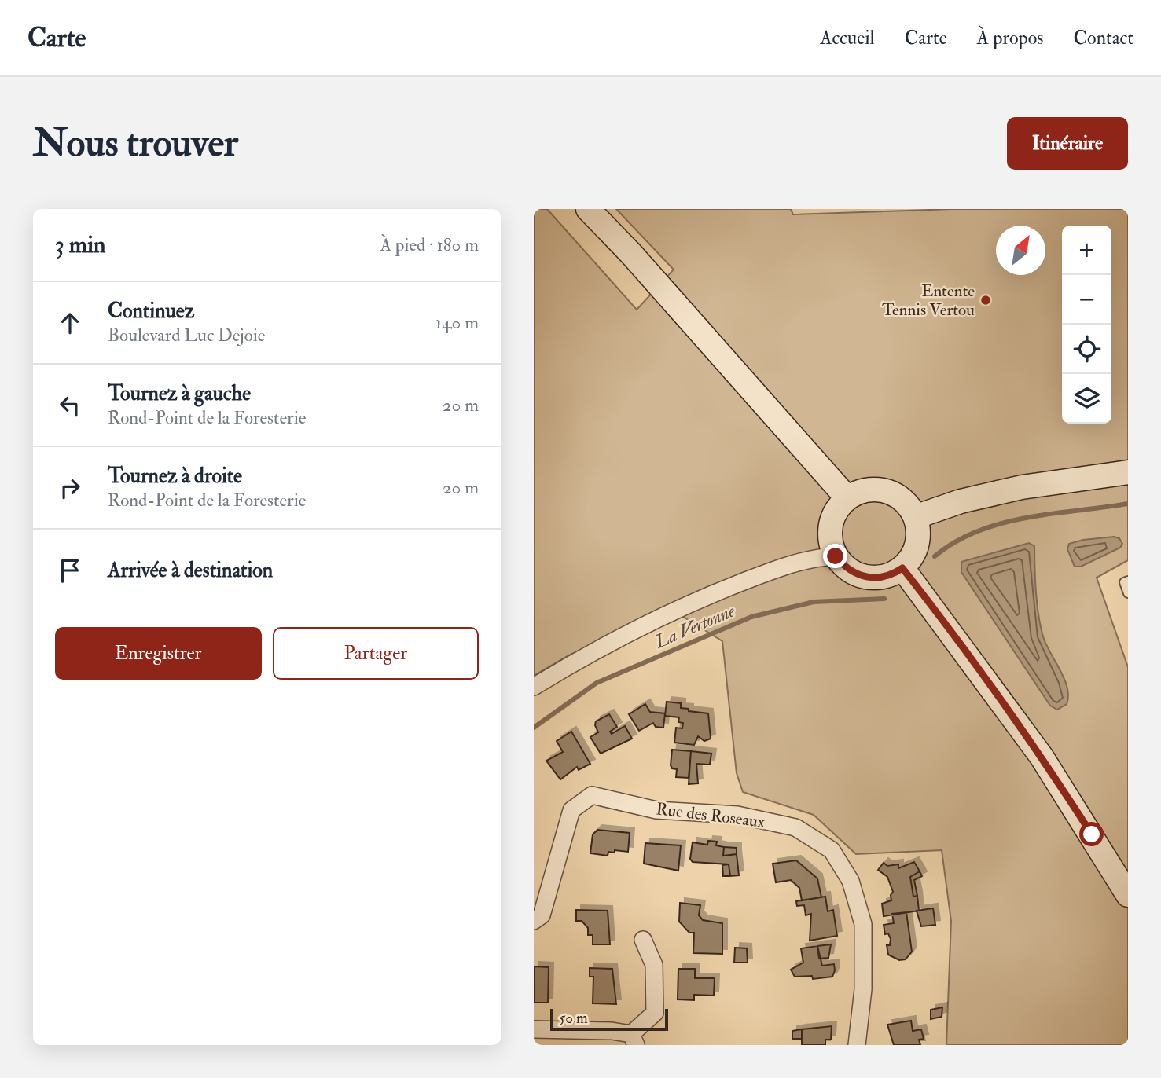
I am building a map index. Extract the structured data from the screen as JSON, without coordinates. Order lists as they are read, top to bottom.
{
  "streets": {
    "street": ["Rue des Roseaux"]
  },
  "water": ["La Vertonne"],
  "places": ["Entente Tennis Vertou"],
  "scale_bar": "50 m",
  "north": "top right",
  "page": {
    "header": "Carte",
    "nav": [
      "Accueil",
      "Carte",
      "À propos",
      "Contact"
    ],
    "buttons": [
      "Itinéraire",
      ["Enregistrer", "Partager"]
    ],
    "title": "Nous trouver",
    "heading": ["3 min", "À pied · 180 m"],
    "map_buttons": ["+", "−"],
    "list": [
      ["Continuez", "Boulevard Luc Dejoie", "140 m"],
      ["Tournez à gauche", "Rond-Point de la Foresterie", "20 m"],
      ["Tournez à droite", "Rond-Point de la Foresterie", "20 m"],
      "Arrivée à destination"
    ],
    "scale": "50 m"
  }
}
